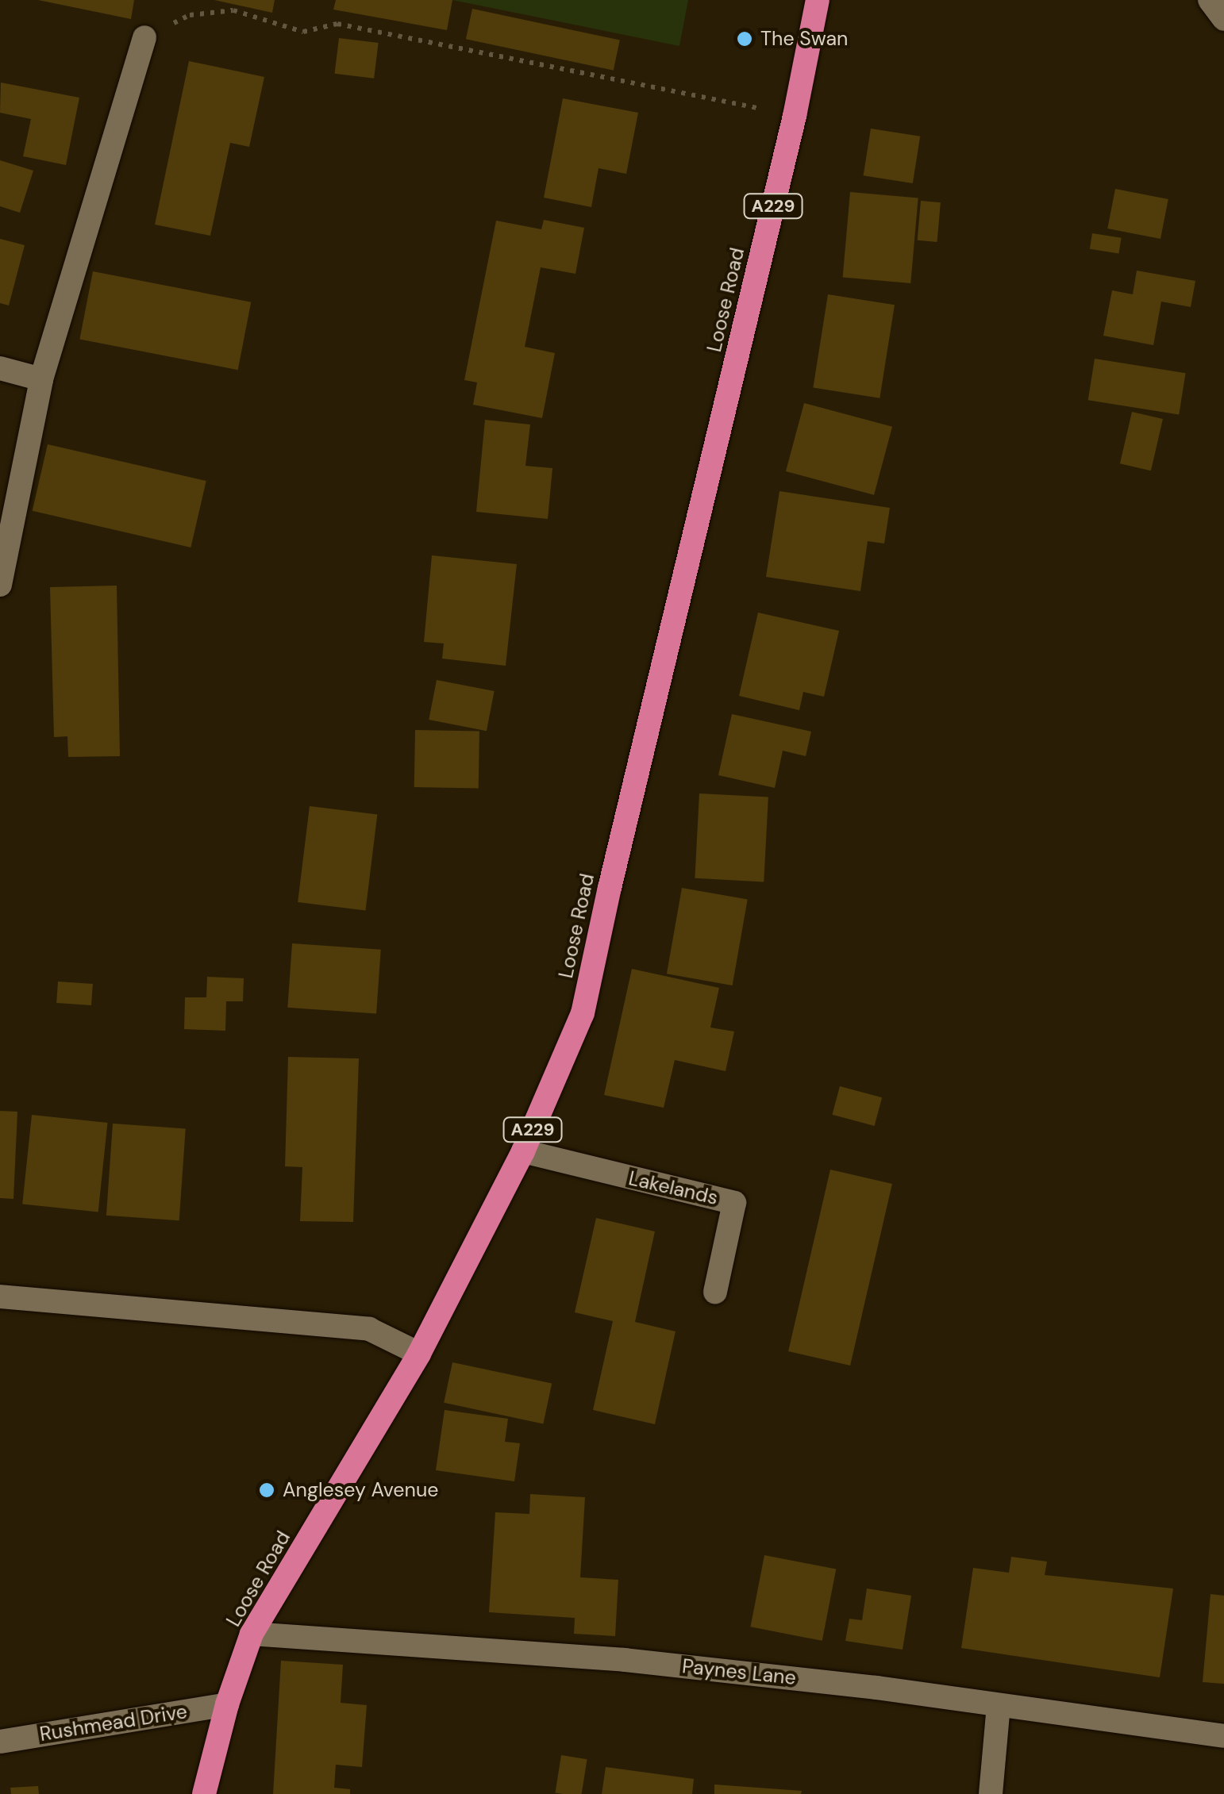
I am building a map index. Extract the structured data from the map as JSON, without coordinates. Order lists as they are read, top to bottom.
{
  "streets": {
    "highway": ["A229", "Loose Road"],
    "street": ["Lakelands", "Paynes Lane", "Rushmead Drive"]
  },
  "crossings": [
    ["Loose Road", "Lakelands"],
    ["Loose Road", "Paynes Lane"],
    ["Loose Road", "Rushmead Drive"]
  ],
  "places": ["The Swan", "Anglesey Avenue"]
}
